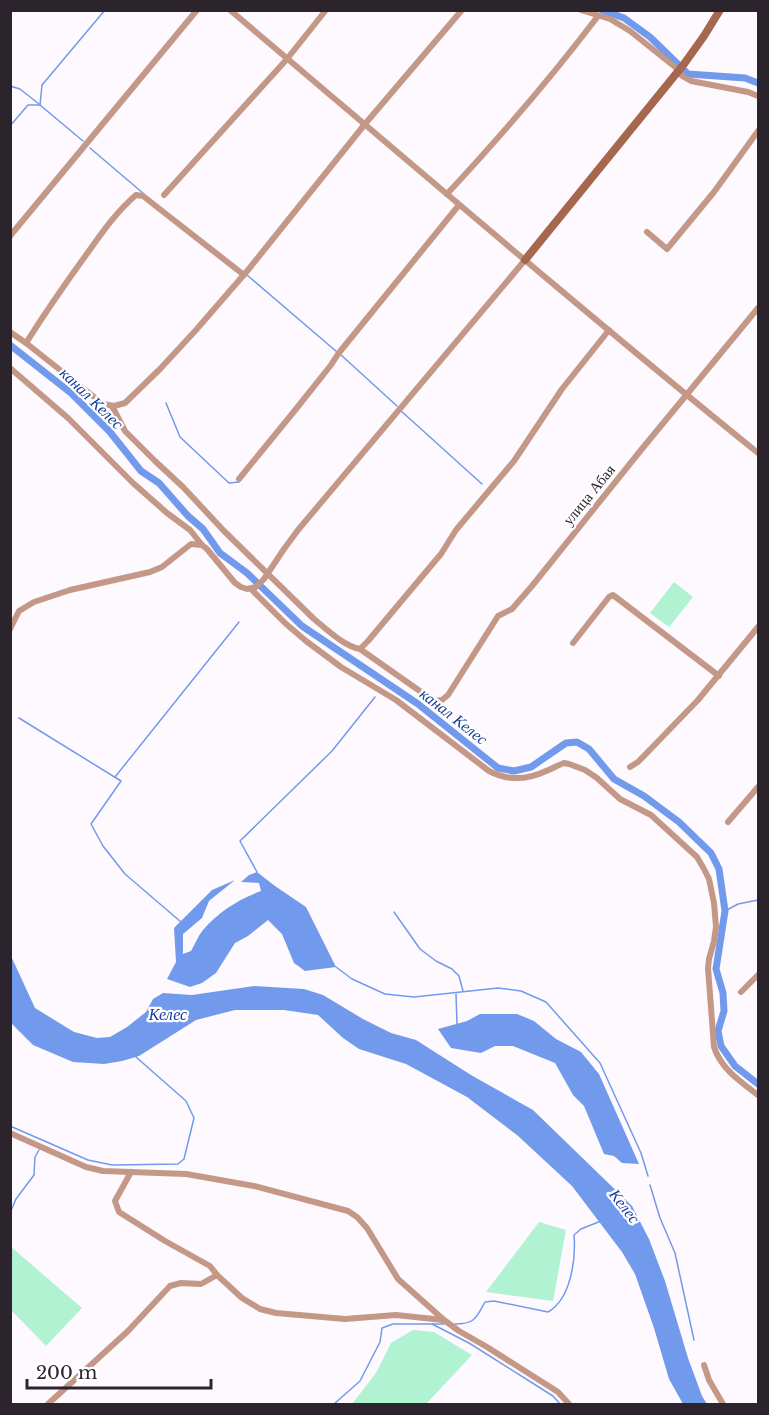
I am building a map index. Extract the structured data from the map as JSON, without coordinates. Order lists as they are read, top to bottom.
{
  "streets": {
    "street": ["улица Абая"]
  },
  "water": ["канал Келес", "Келес"],
  "scale_bar": "200 m"
}
